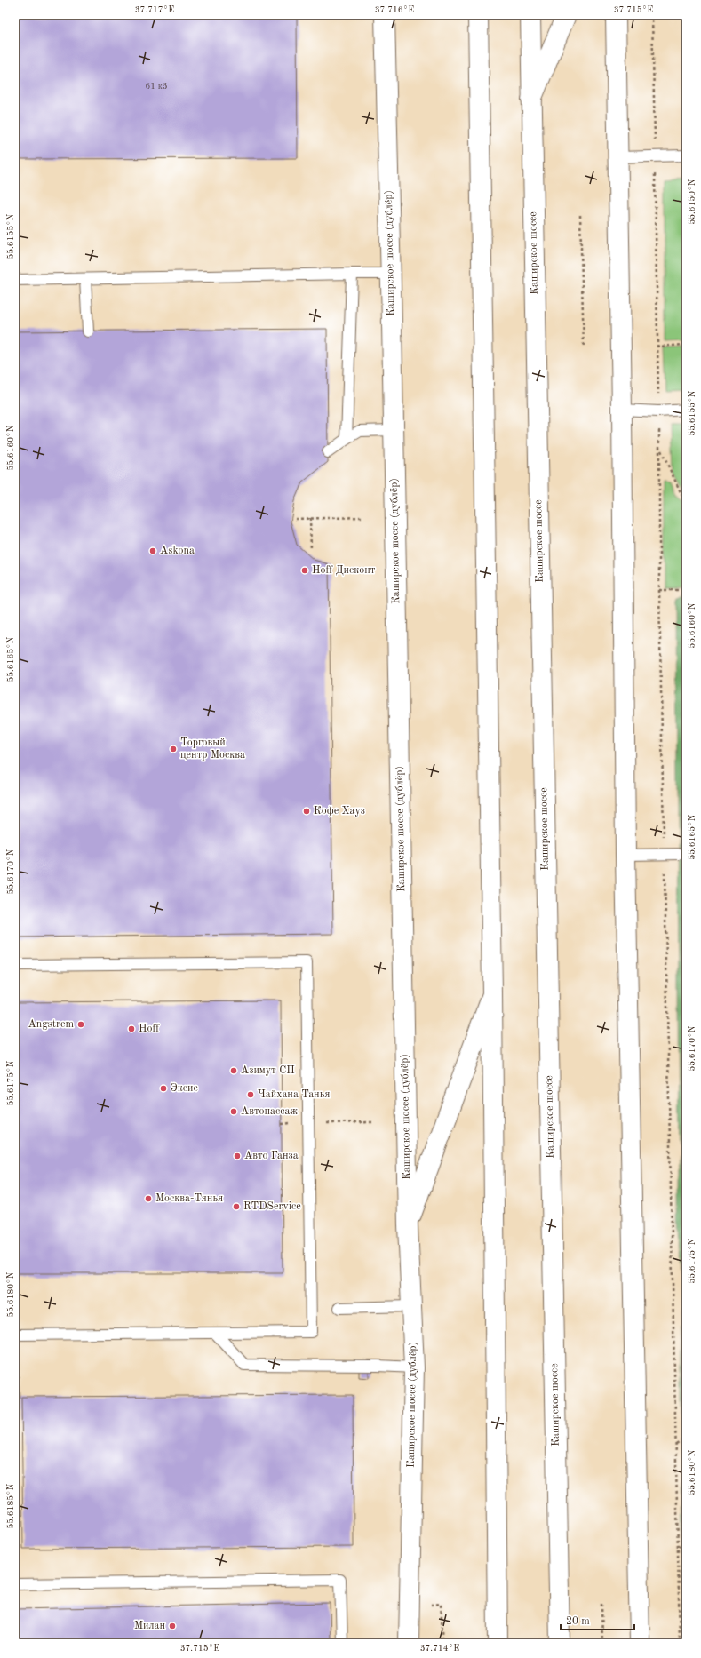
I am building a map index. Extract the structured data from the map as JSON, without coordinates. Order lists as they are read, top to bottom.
{
  "streets": {
    "main road": ["Каширское шоссе (дублёр)", "Каширское шоссе"]
  },
  "places": [
    "Askona",
    "Hoff Дисконт",
    "Торговый центр Москва",
    "Кофе Хауз",
    "Angstrem",
    "Hoff",
    "Азимут СП",
    "Эксис",
    "Чайхана Танья",
    "Автопассаж",
    "Авто Ганза",
    "Москва-Тянья",
    "RTDService",
    "Милан"
  ],
  "house_numbers": ["61 к3"],
  "scale_bar": "20 m",
  "coordinates": [
    "37.717°E",
    "37.716°E",
    "37.715°E",
    "55.6150°N",
    "55.6155°N",
    "55.6160°N",
    "55.6165°N",
    "55.6170°N",
    "55.6175°N",
    "55.6180°N",
    "55.6185°N",
    "37.714°E"
  ]
}
